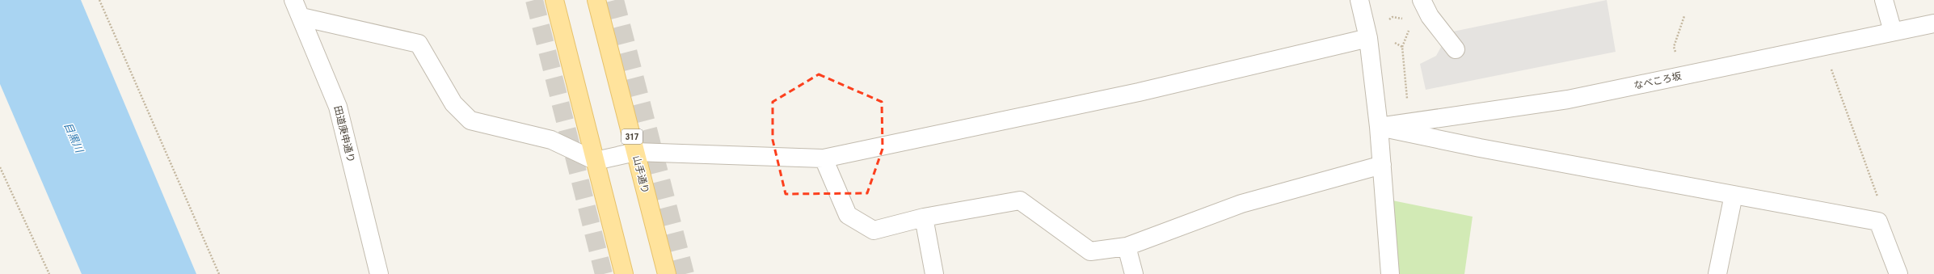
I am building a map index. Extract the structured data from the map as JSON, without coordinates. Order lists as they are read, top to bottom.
{
  "streets": {
    "main road": ["317", "山手通り"],
    "street": ["なべころ坂", "田道庚申通り"]
  },
  "water": ["目黒川"]
}
